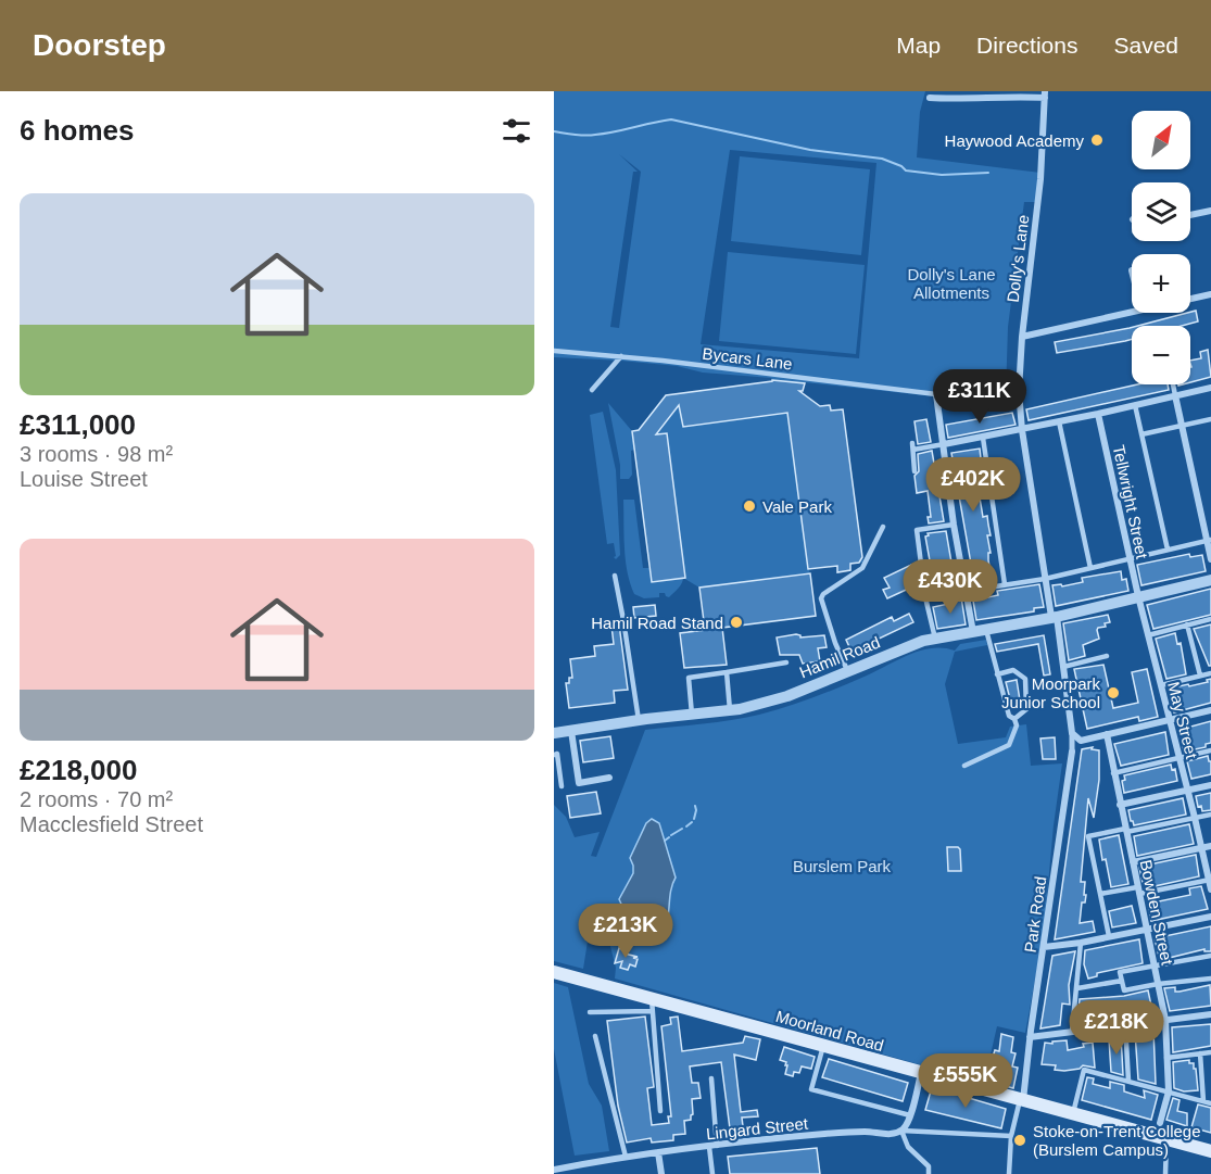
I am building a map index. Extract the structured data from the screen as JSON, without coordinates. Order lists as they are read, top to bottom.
{
  "streets": {
    "main road": ["Moorland Road"],
    "street": [
      "Dolly's Lane",
      "Tellwright Street",
      "Hamil Road",
      "May Street",
      "Bowden Street",
      "Park Road",
      "Lingard Street"
    ],
    "lane": ["Bycars Lane"]
  },
  "crossings": [
    ["Dolly's Lane", "Bycars Lane"],
    ["Dolly's Lane", "Park Road"],
    ["Tellwright Street", "Hamil Road"],
    ["Tellwright Street", "May Street"],
    ["Hamil Road", "May Street"],
    ["Hamil Road", "Park Road"],
    ["Bowden Street", "Moorland Road"],
    ["Park Road", "Moorland Road"]
  ],
  "parks": ["Dolly's Lane Allotments", "Burslem Park"],
  "places": [
    "Haywood Academy",
    "Vale Park",
    "Hamil Road Stand",
    "Moorpark Junior School",
    "Stoke-on-Trent College (Burslem Campus)"
  ],
  "north": "top right",
  "page": {
    "header": "Doorstep",
    "nav": ["Map", "Directions", "Saved"],
    "heading": "6 homes",
    "map_buttons": ["+", "−"],
    "list": [
      {
        "name": "£311,000",
        "note": "3 rooms · 98 m² · Louise Street"
      },
      {
        "name": "£218,000",
        "note": "2 rooms · 70 m² · Macclesfield Street"
      }
    ],
    "price": [
      "£311K",
      "£402K",
      "£430K",
      "£213K",
      "£218K",
      "£555K"
    ]
  }
}
